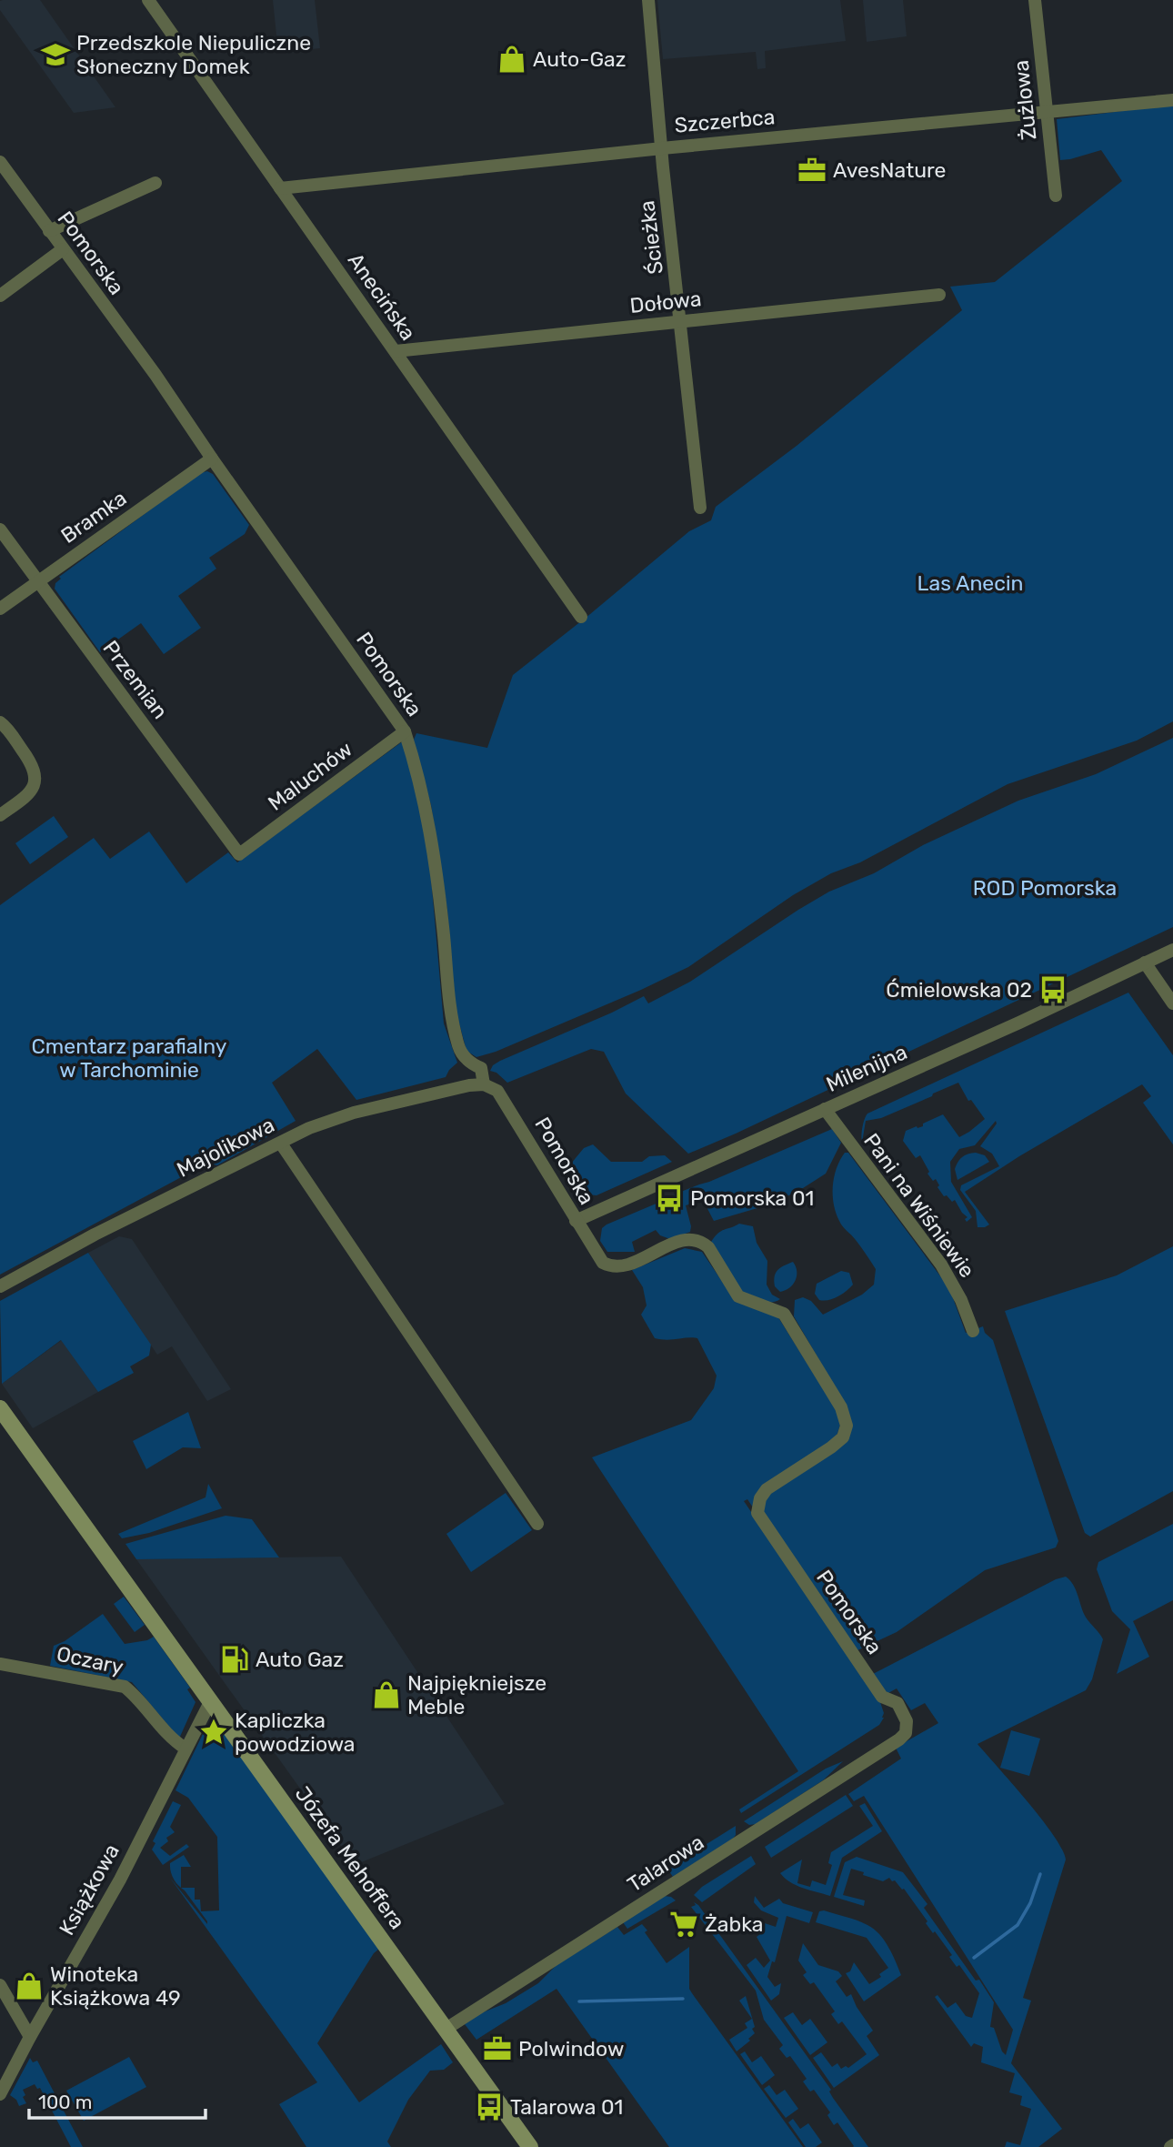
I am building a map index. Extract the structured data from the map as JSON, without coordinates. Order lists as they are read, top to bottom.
{
  "streets": {
    "street": [
      "Żużlowa",
      "Szczerbca",
      "Ścieżka",
      "Pomorska",
      "Anecińska",
      "Dołowa",
      "Bramka",
      "Przemian",
      "Maluchów",
      "Milenijna",
      "Majolikowa",
      "Pani na Wiśniewie",
      "Oczary",
      "Józefa Mehoffera",
      "Talarowa",
      "Książkowa"
    ]
  },
  "crossings": [
    ["Żużlowa", "Szczerbca"],
    ["Szczerbca", "Ścieżka"],
    ["Szczerbca", "Anecińska"],
    ["Ścieżka", "Dołowa"],
    ["Pomorska", "Bramka"],
    ["Pomorska", "Maluchów"],
    ["Pomorska", "Milenijna"],
    ["Pomorska", "Majolikowa"],
    ["Pomorska", "Talarowa"],
    ["Anecińska", "Dołowa"],
    ["Bramka", "Przemian"],
    ["Przemian", "Maluchów"],
    ["Milenijna", "Pani na Wiśniewie"],
    ["Oczary", "Książkowa"],
    ["Józefa Mehoffera", "Talarowa"],
    ["Józefa Mehoffera", "Książkowa"]
  ],
  "parks": ["Las Anecin", "ROD Pomorska", "Cmentarz parafialny w Tarchominie"],
  "places": {
    "school or university": ["Przedszkole Niepuliczne Słoneczny Domek"],
    "shop": ["Auto-Gaz", "Najpiękniejsze Meble", "Winoteka Książkowa 49"],
    "office": ["AvesNature", "Polwindow"],
    "bus stop": ["Ćmielowska 02", "Pomorska 01", "Talarowa 01"],
    "fuel station": ["Auto Gaz"],
    "place": ["Kapliczka powodziowa"],
    "supermarket": ["Żabka"]
  },
  "scale_bar": "100 m"
}
